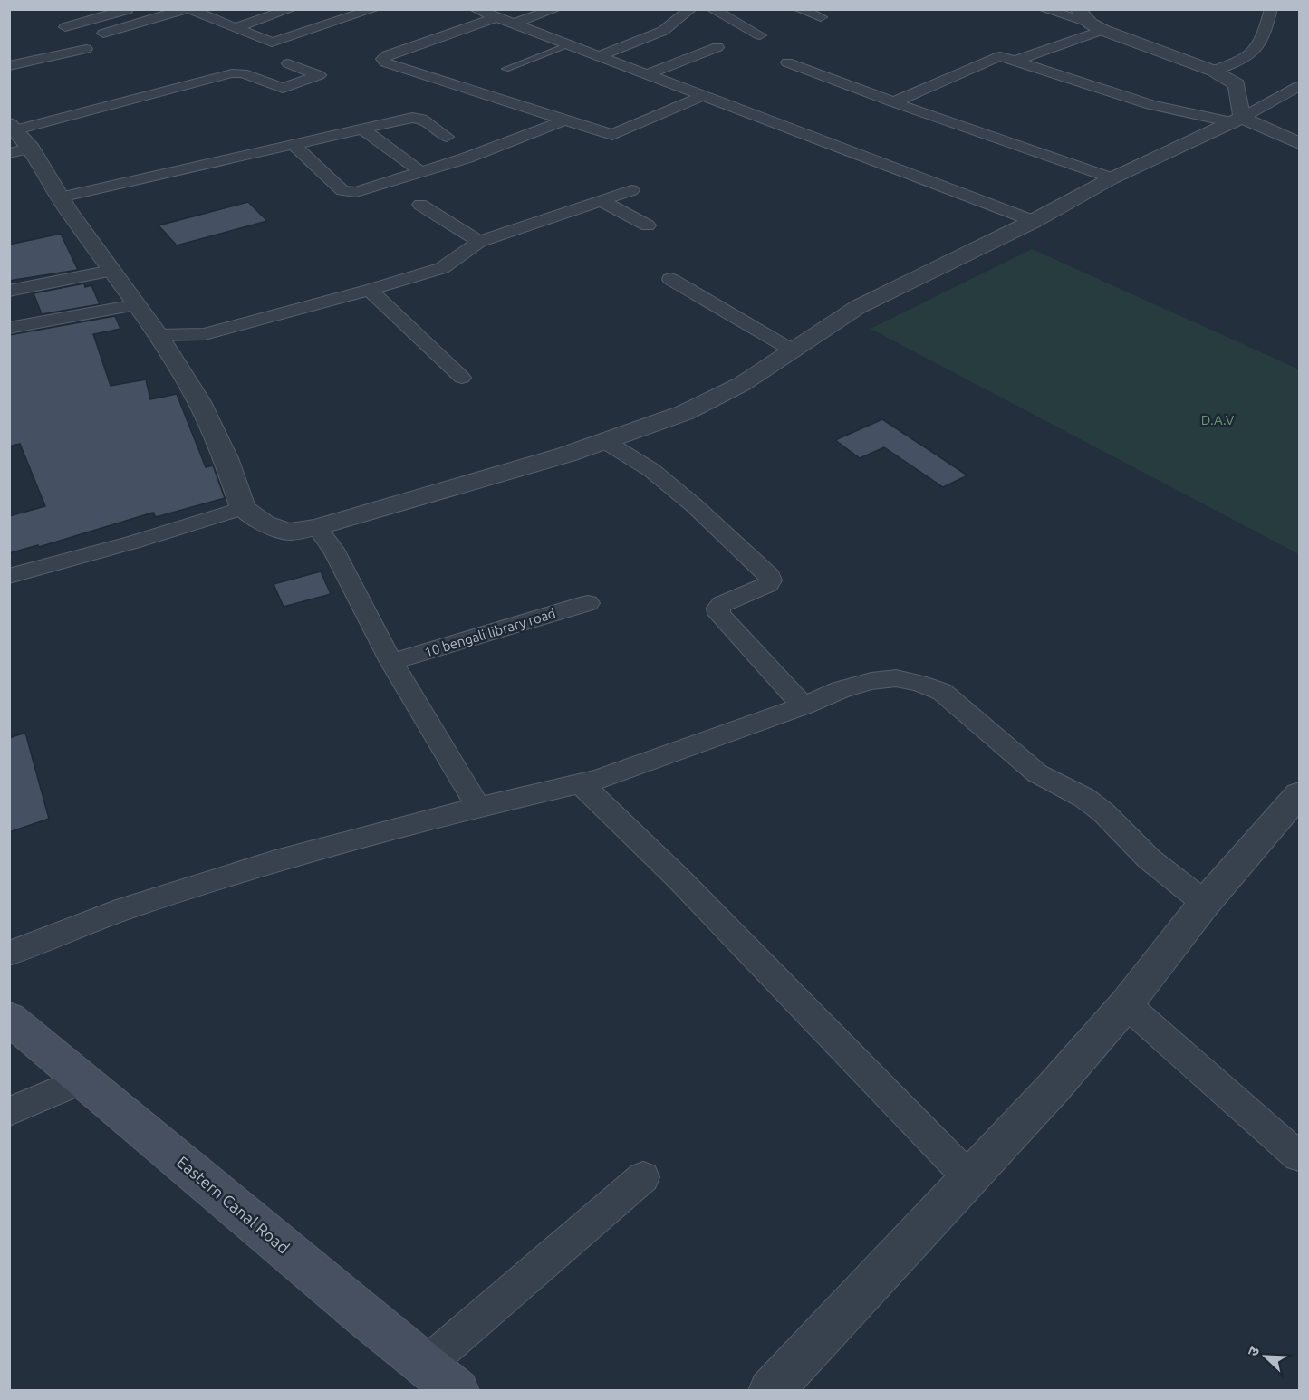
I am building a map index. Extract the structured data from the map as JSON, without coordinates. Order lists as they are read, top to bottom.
{
  "streets": {
    "main road": ["Eastern Canal Road"],
    "street": ["10 bengali library road"]
  },
  "parks": ["D.A.V"],
  "north": "top left"
}
